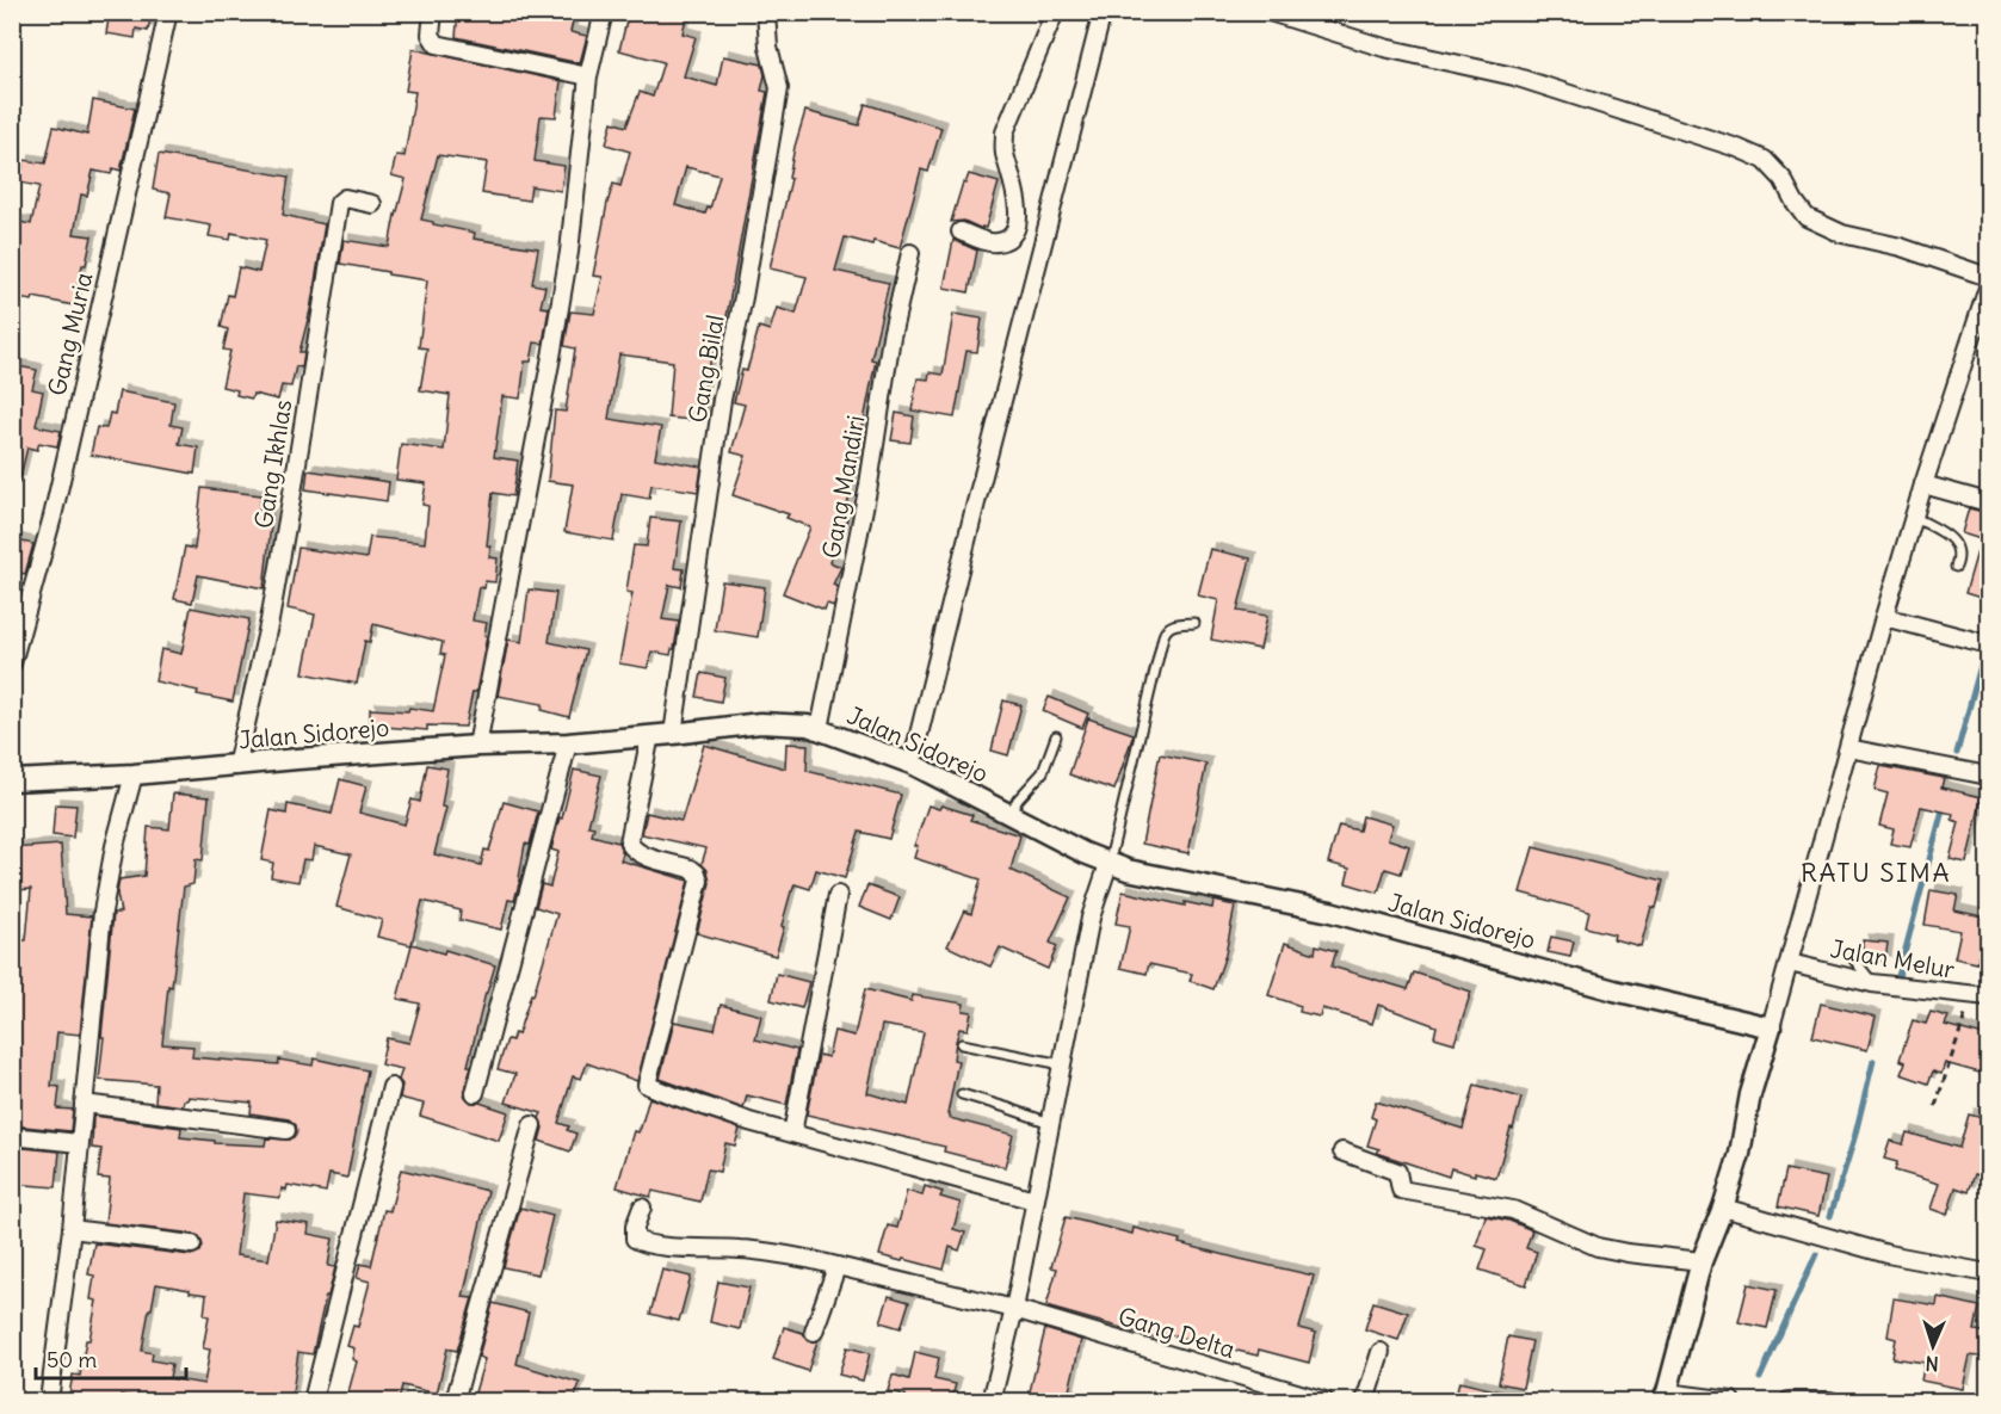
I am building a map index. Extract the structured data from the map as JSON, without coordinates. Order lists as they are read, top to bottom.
{
  "streets": {
    "street": [
      "Gang Muria",
      "Gang Bilal",
      "Gang Ikhlas",
      "Gang Mandiri",
      "Jalan Sidorejo",
      "Jalan Melur",
      "Gang Delta"
    ]
  },
  "crossings": [
    ["Gang Bilal", "Jalan Sidorejo"],
    ["Gang Ikhlas", "Jalan Sidorejo"],
    ["Gang Mandiri", "Jalan Sidorejo"]
  ],
  "districts": ["RATU SIMA"],
  "scale_bar": "50 m",
  "north": "bottom"
}
